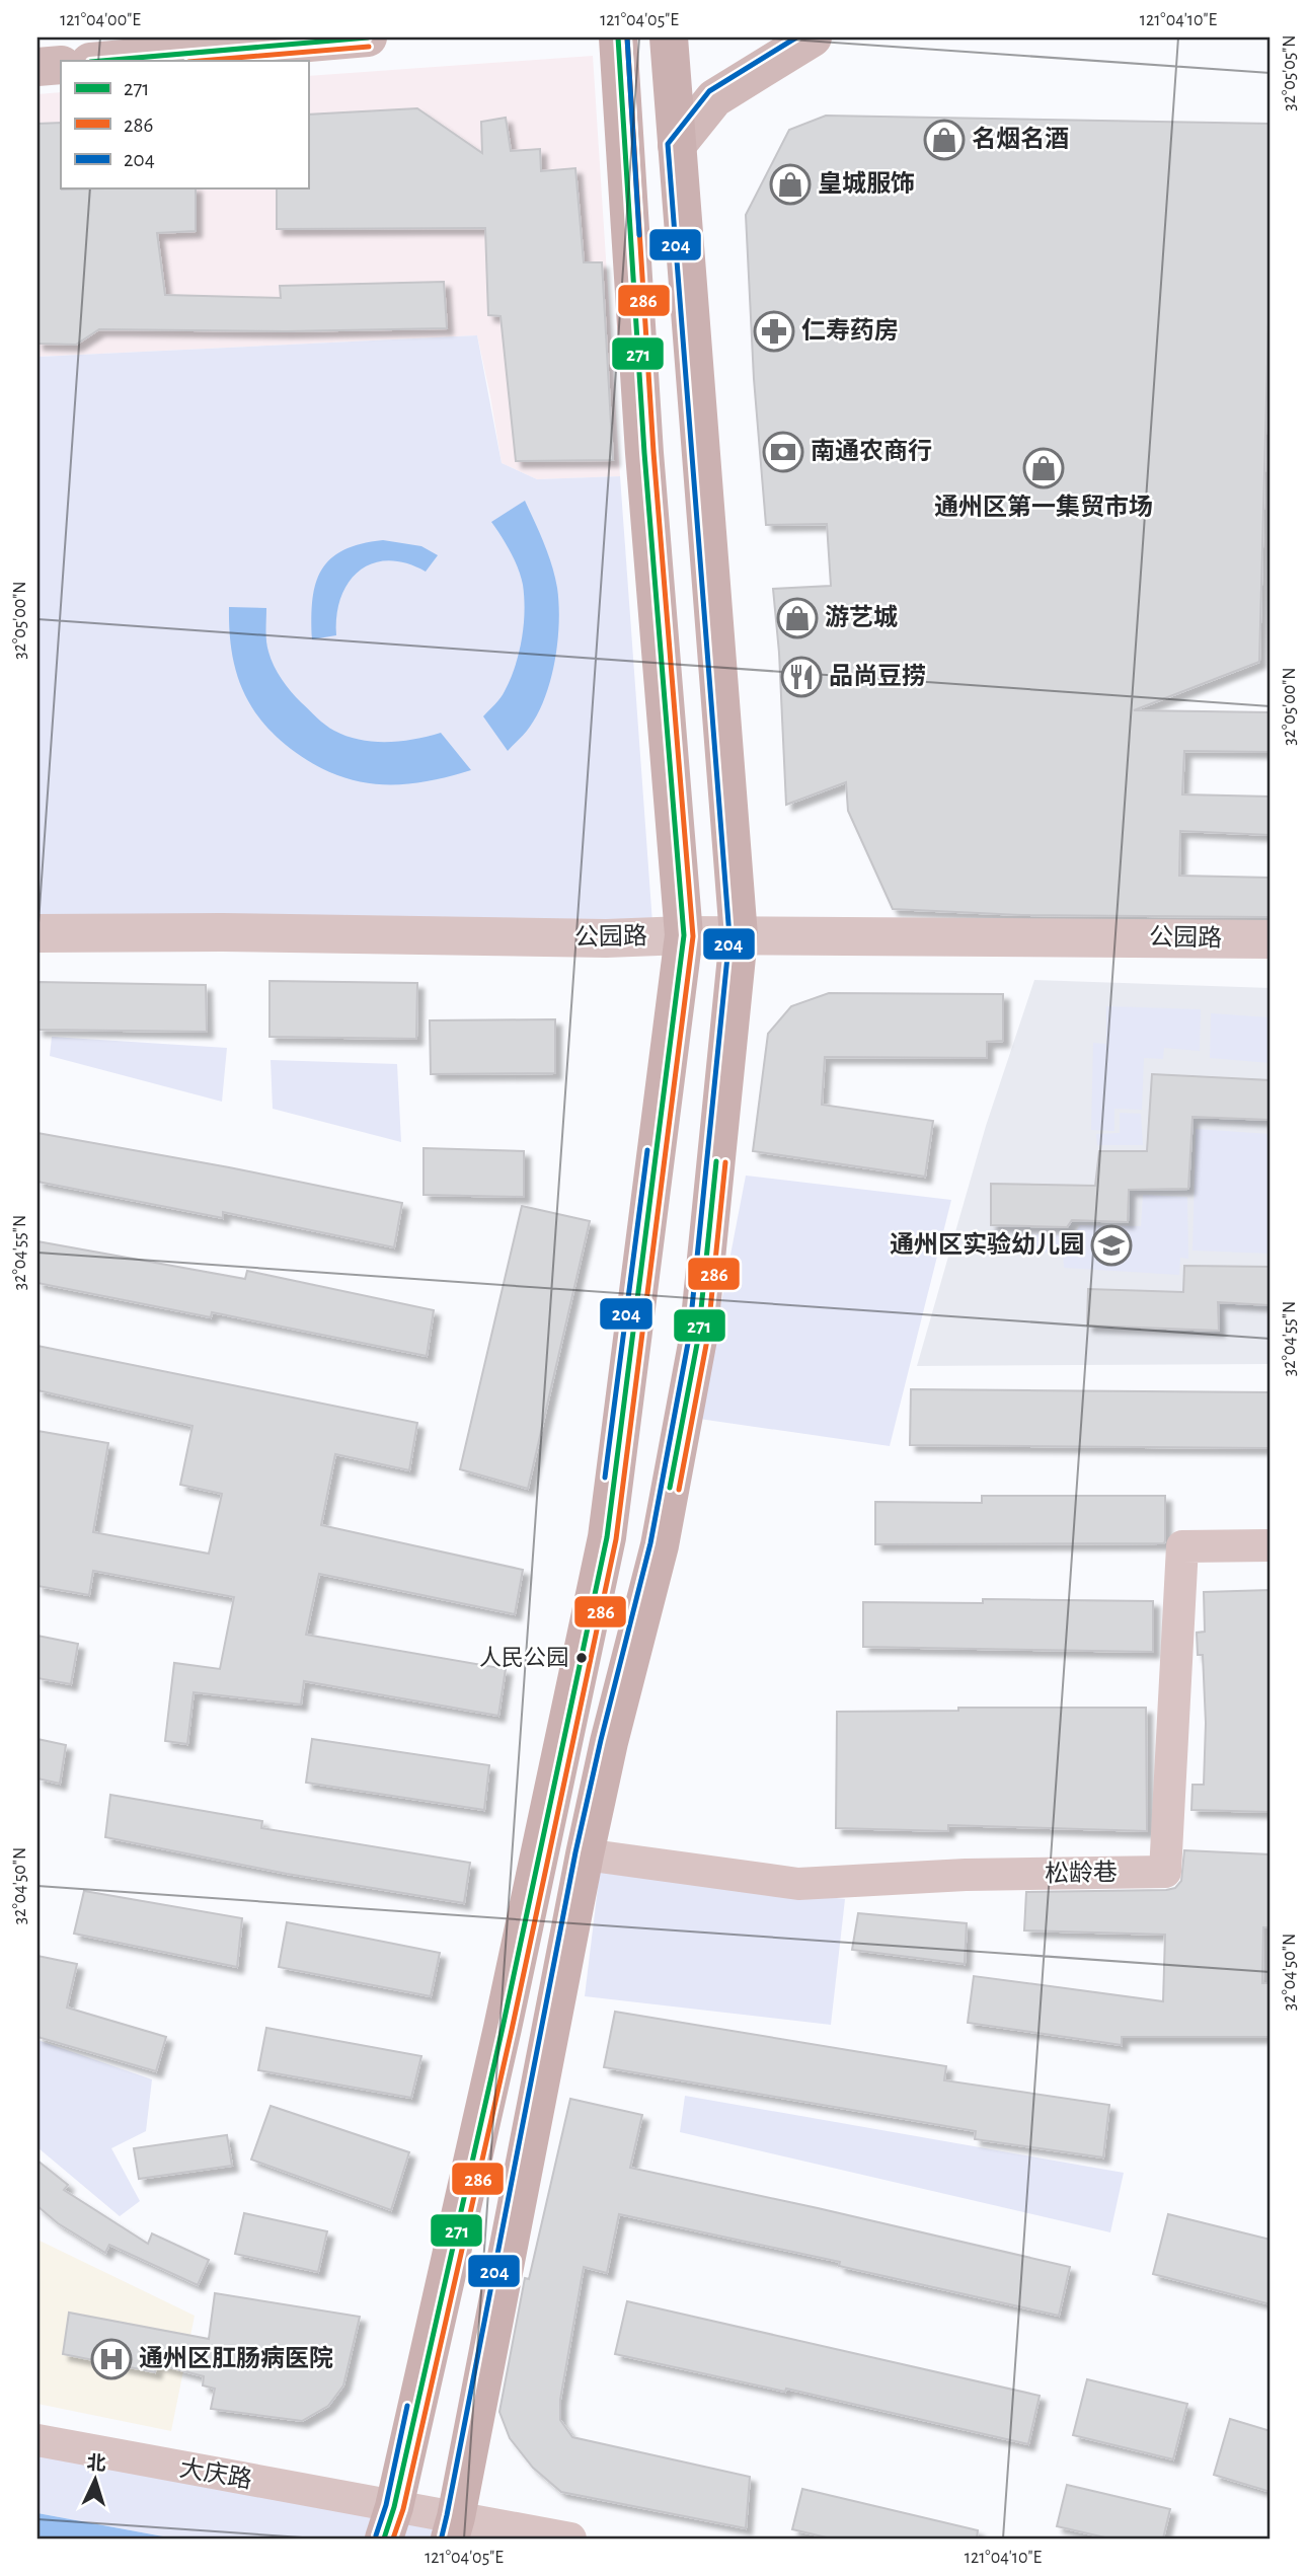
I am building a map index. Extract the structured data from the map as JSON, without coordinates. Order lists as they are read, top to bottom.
{
  "streets": {
    "street": ["公园路", "松龄巷", "大庆路"]
  },
  "places": {
    "shop": [
      "名烟名酒",
      "皇城服饰",
      "通州区第一集贸市场",
      "游艺城"
    ],
    "pharmacy": ["仁寿药房"],
    "bank": ["南通农商行"],
    "restaurant": ["品尚豆捞"],
    "school or university": ["通州区实验幼儿园"],
    "other": ["人民公园"],
    "hospital": ["通州区肛肠病医院"]
  },
  "lines": ["transit line 271", "transit line 286", "transit line 204"],
  "legend": ["271", "286", "204"],
  "north": "top",
  "coordinates": [
    "121°04'00\"E",
    "121°04'05\"E",
    "121°04'10\"E",
    "32°05'05\"N",
    "32°05'00\"N",
    "32°04'55\"N",
    "32°04'50\"N"
  ]
}
